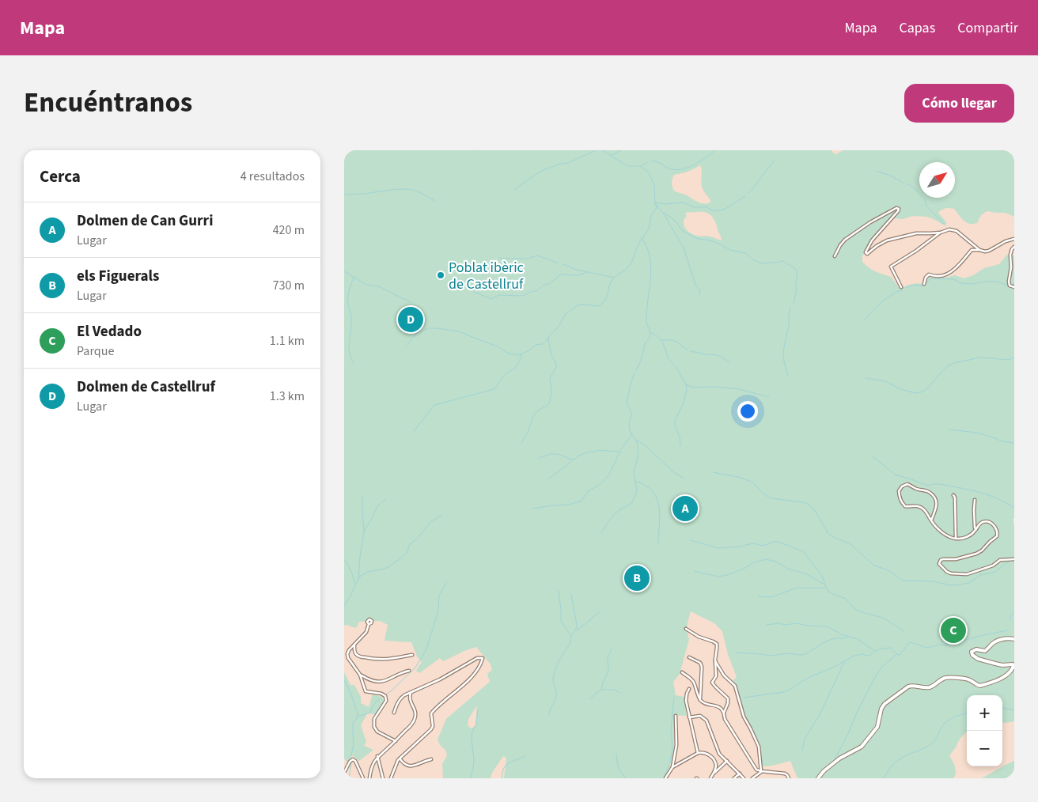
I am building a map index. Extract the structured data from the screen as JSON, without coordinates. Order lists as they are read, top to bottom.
{
  "places": ["Poblat ibèric de Castellruf"],
  "north": "top right",
  "page": {
    "header": "Mapa",
    "nav": ["Mapa", "Capas", "Compartir"],
    "title": "Encuéntranos",
    "buttons": "Cómo llegar",
    "heading": ["Cerca", "4 resultados"],
    "list": [
      {
        "mark": "A",
        "name": "Dolmen de Can Gurri",
        "note": "Lugar",
        "value": "420 m"
      },
      {
        "mark": "B",
        "name": "els Figuerals",
        "note": "Lugar",
        "value": "730 m"
      },
      {
        "mark": "C",
        "name": "El Vedado",
        "note": "Parque",
        "value": "1.1 km"
      },
      {
        "mark": "D",
        "name": "Dolmen de Castellruf",
        "note": "Lugar",
        "value": "1.3 km"
      }
    ],
    "pins": [
      "D",
      "A",
      "B",
      "C"
    ],
    "map_buttons": ["+", "−"]
  }
}
